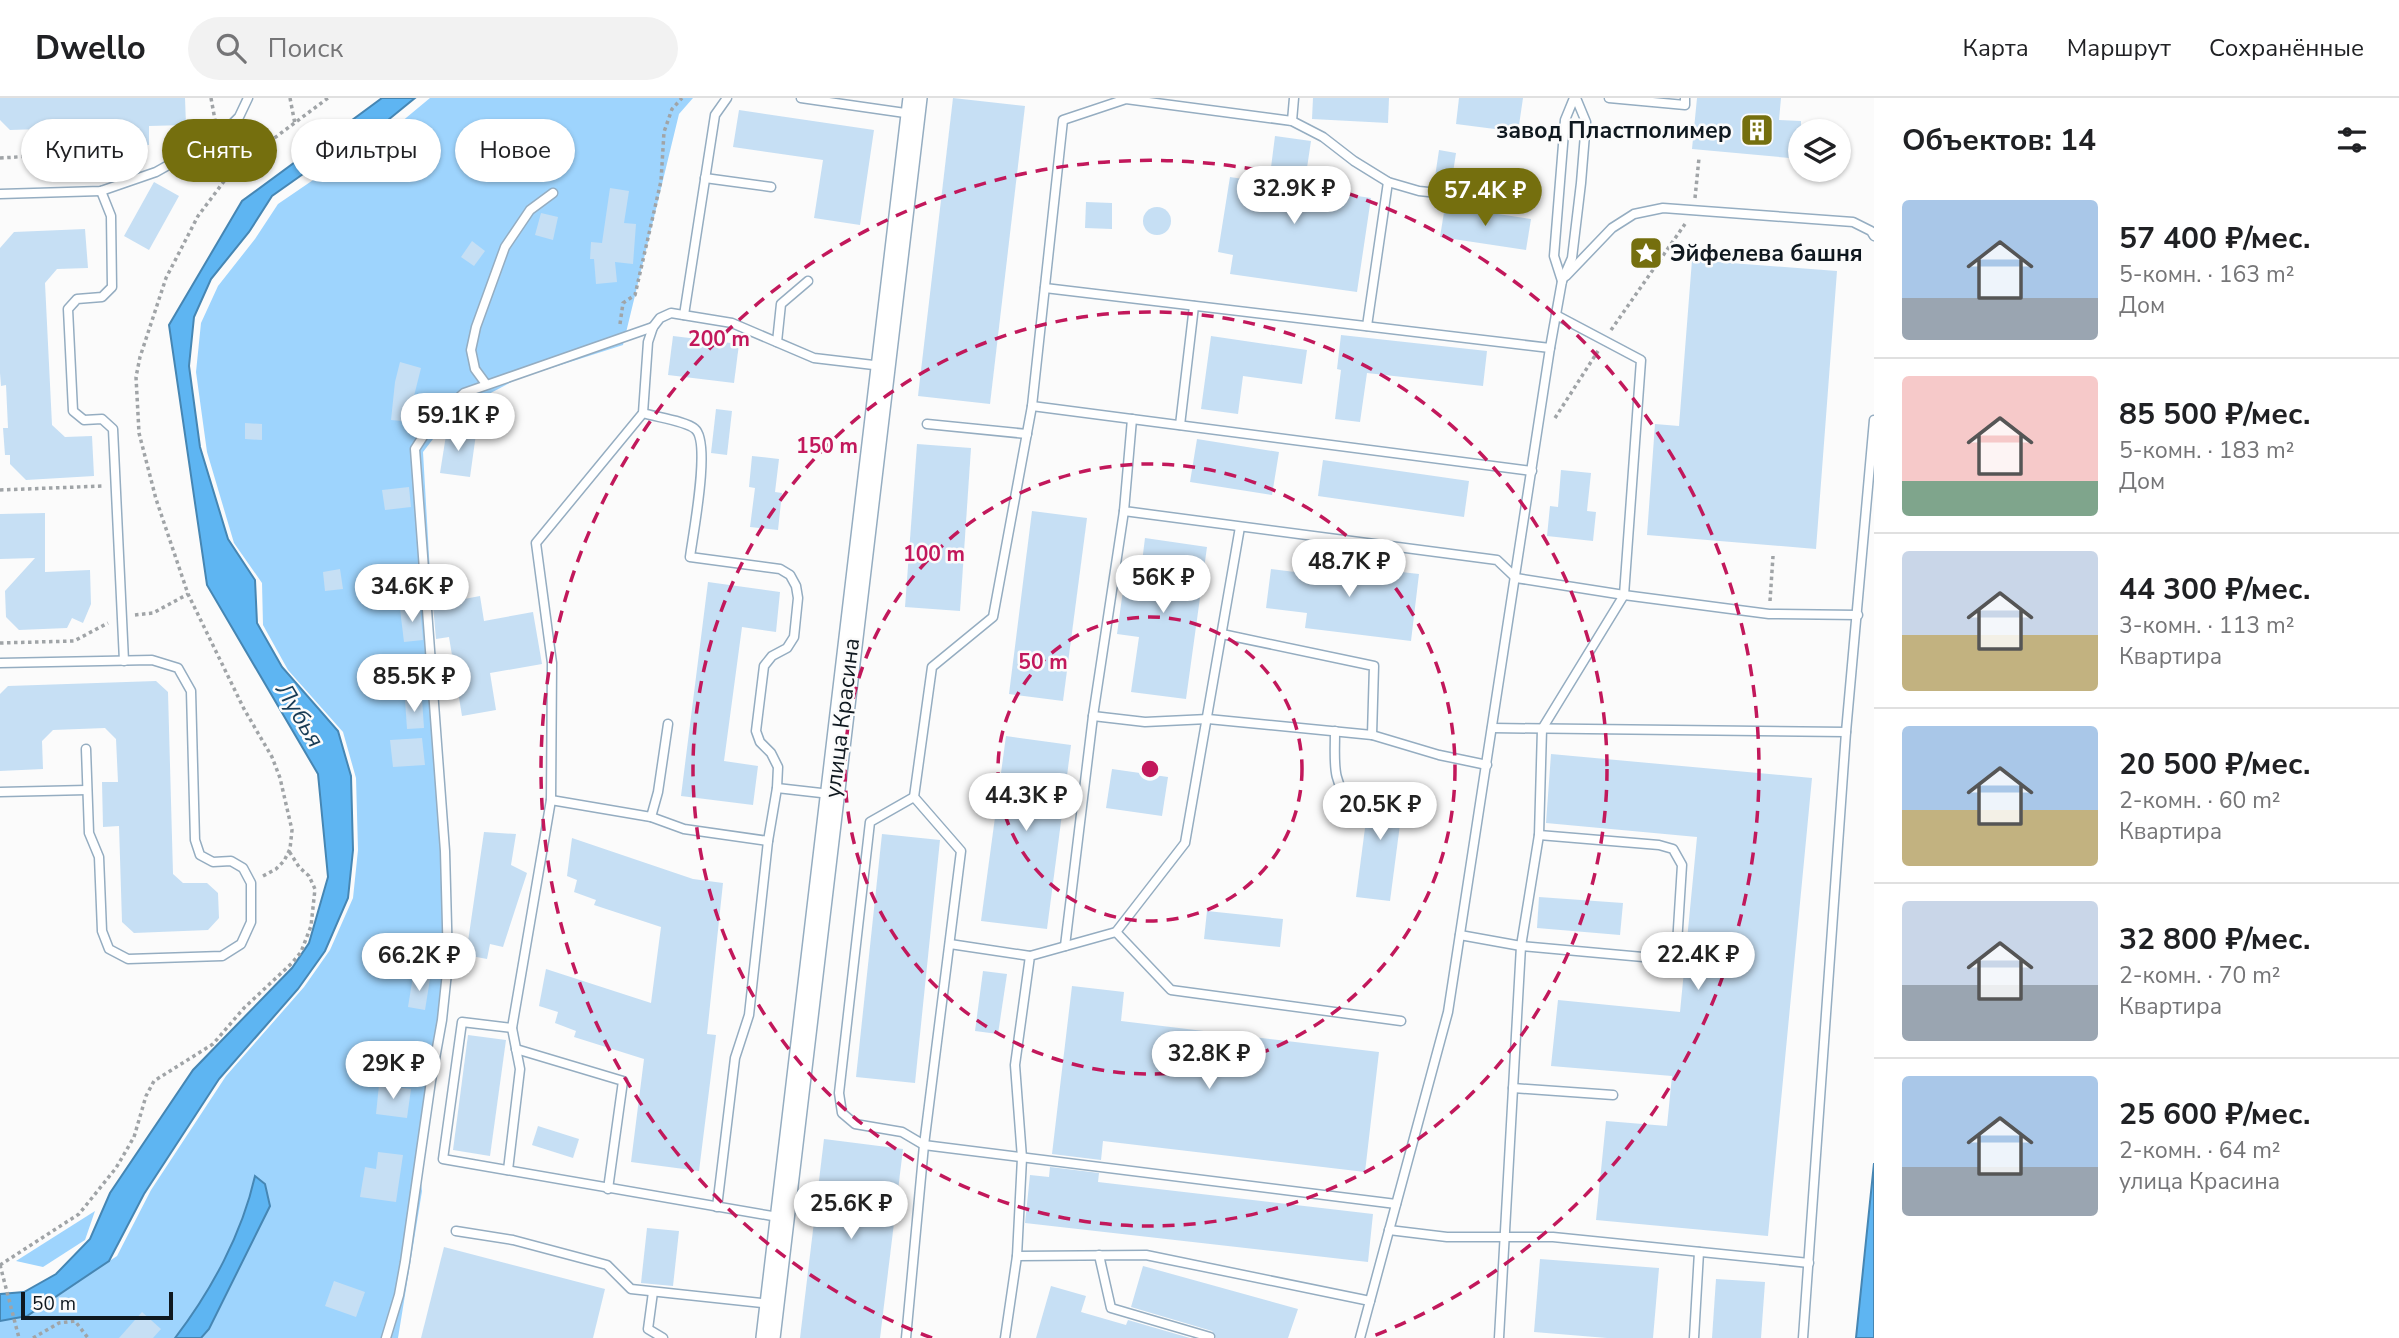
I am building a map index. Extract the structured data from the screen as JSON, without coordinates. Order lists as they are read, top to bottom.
{
  "streets": {
    "main road": ["улица Красина"]
  },
  "water": ["Лубья"],
  "places": {
    "building": ["завод Пластполимер"],
    "place": ["Эйфелева башня"]
  },
  "scale_bar": "50 m",
  "page": {
    "header": "Dwello",
    "search": "Поиск",
    "nav": ["Карта", "Маршрут", "Сохранённые"],
    "heading": "Объектов: 14",
    "chip": [
      "Купить",
      "Снять",
      "Фильтры",
      "Новое"
    ],
    "price": [
      "32.9K ₽",
      "57.4K ₽",
      "59.1K ₽",
      "48.7K ₽",
      "56K ₽",
      "34.6K ₽",
      "85.5K ₽",
      "44.3K ₽",
      "20.5K ₽",
      "22.4K ₽",
      "66.2K ₽",
      "32.8K ₽",
      "29K ₽",
      "25.6K ₽"
    ],
    "list": [
      {
        "name": "57 400 ₽/мес.",
        "note": "5-комн. · 163 m² · Дом"
      },
      {
        "name": "85 500 ₽/мес.",
        "note": "5-комн. · 183 m² · Дом"
      },
      {
        "name": "44 300 ₽/мес.",
        "note": "3-комн. · 113 m² · Квартира"
      },
      {
        "name": "20 500 ₽/мес.",
        "note": "2-комн. · 60 m² · Квартира"
      },
      {
        "name": "32 800 ₽/мес.",
        "note": "2-комн. · 70 m² · Квартира"
      },
      {
        "name": "25 600 ₽/мес.",
        "note": "2-комн. · 64 m² · улица Красина"
      }
    ],
    "scale": "50 m"
  },
  "rings": [
    "200 m",
    "150 m",
    "100 m",
    "50 m"
  ]
}
